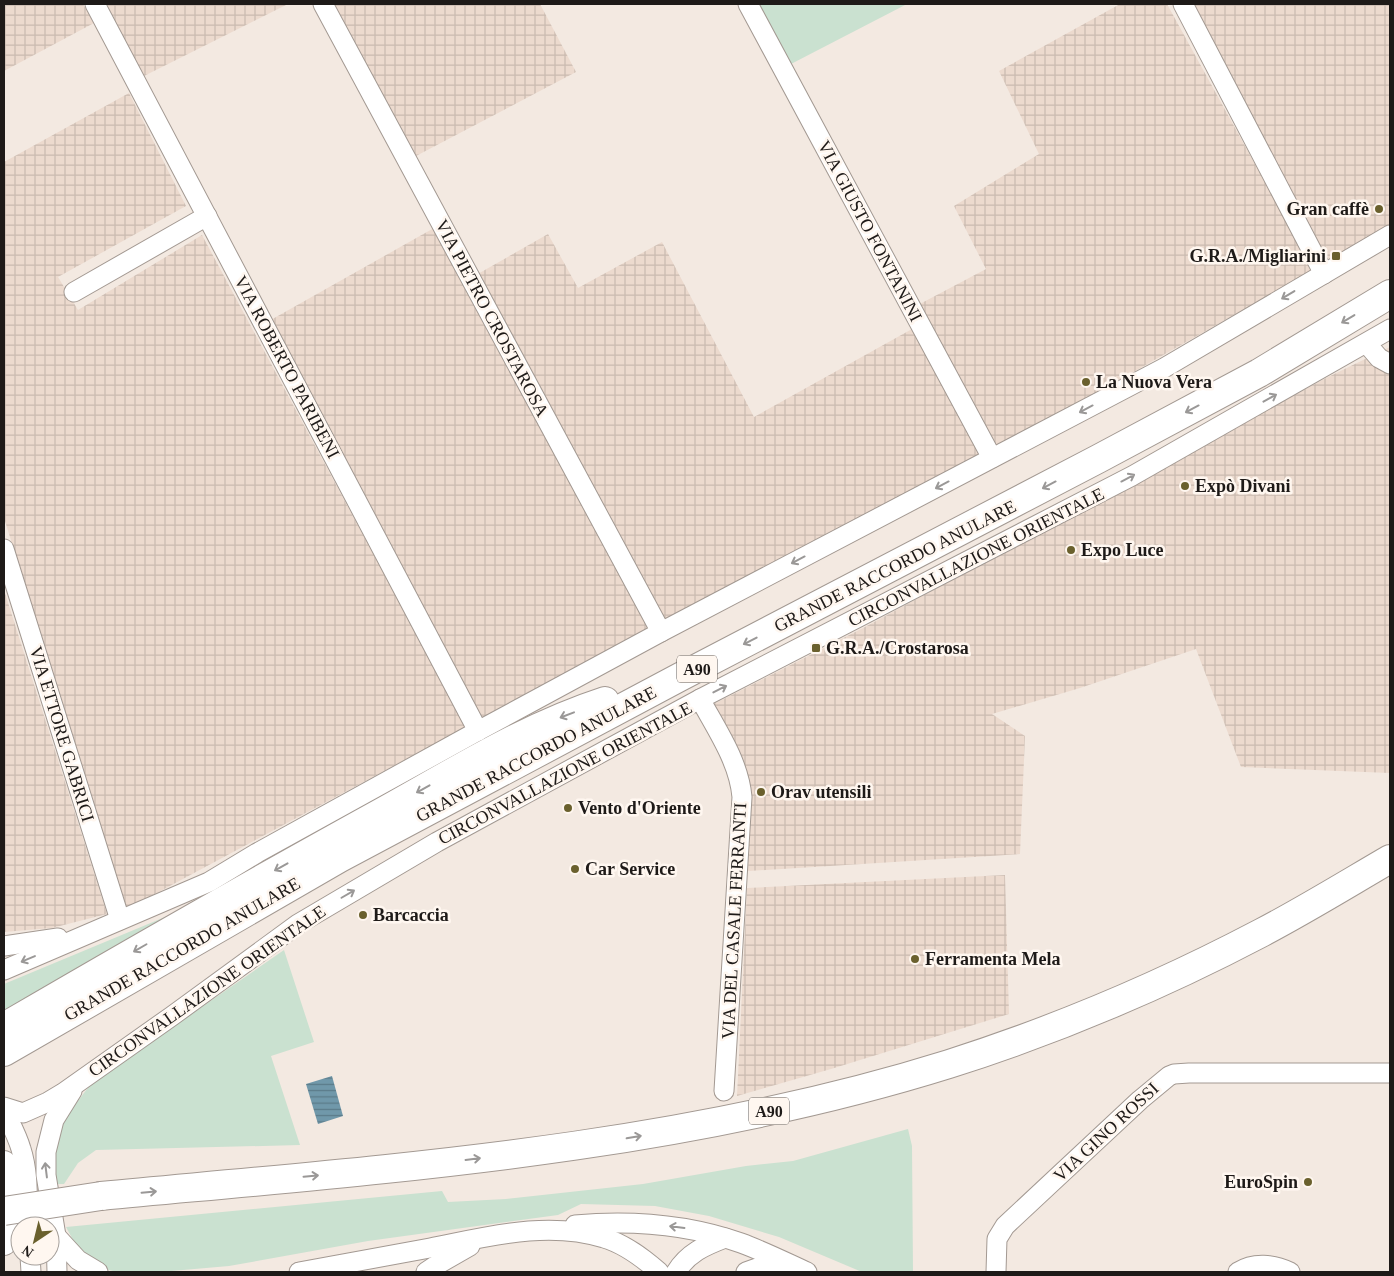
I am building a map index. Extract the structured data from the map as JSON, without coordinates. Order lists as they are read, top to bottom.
{
  "streets": {
    "highway": ["GRANDE RACCORDO ANULARE", "A90"],
    "street": [
      "VIA GIUSTO FONTANINI",
      "VIA PIETRO CROSTAROSA",
      "VIA ROBERTO PARIBENI",
      "CIRCONVALLAZIONE ORIENTALE",
      "VIA ETTORE GABRICI",
      "VIA DEL CASALE FERRANTI",
      "VIA GINO ROSSI"
    ]
  },
  "crossings": [
    ["CIRCONVALLAZIONE ORIENTALE", "VIA DEL CASALE FERRANTI"]
  ],
  "one_way": ["GRANDE RACCORDO ANULARE"],
  "places": {
    "other": [
      "Gran caffè",
      "La Nuova Vera",
      "Expò Divani",
      "Expo Luce",
      "Orav utensili",
      "Vento d'Oriente",
      "Car Service",
      "Barcaccia",
      "Ferramenta Mela",
      "EuroSpin"
    ],
    "transit": ["G.R.A./Migliarini", "G.R.A./Crostarosa"]
  },
  "north": "bottom left"
}
